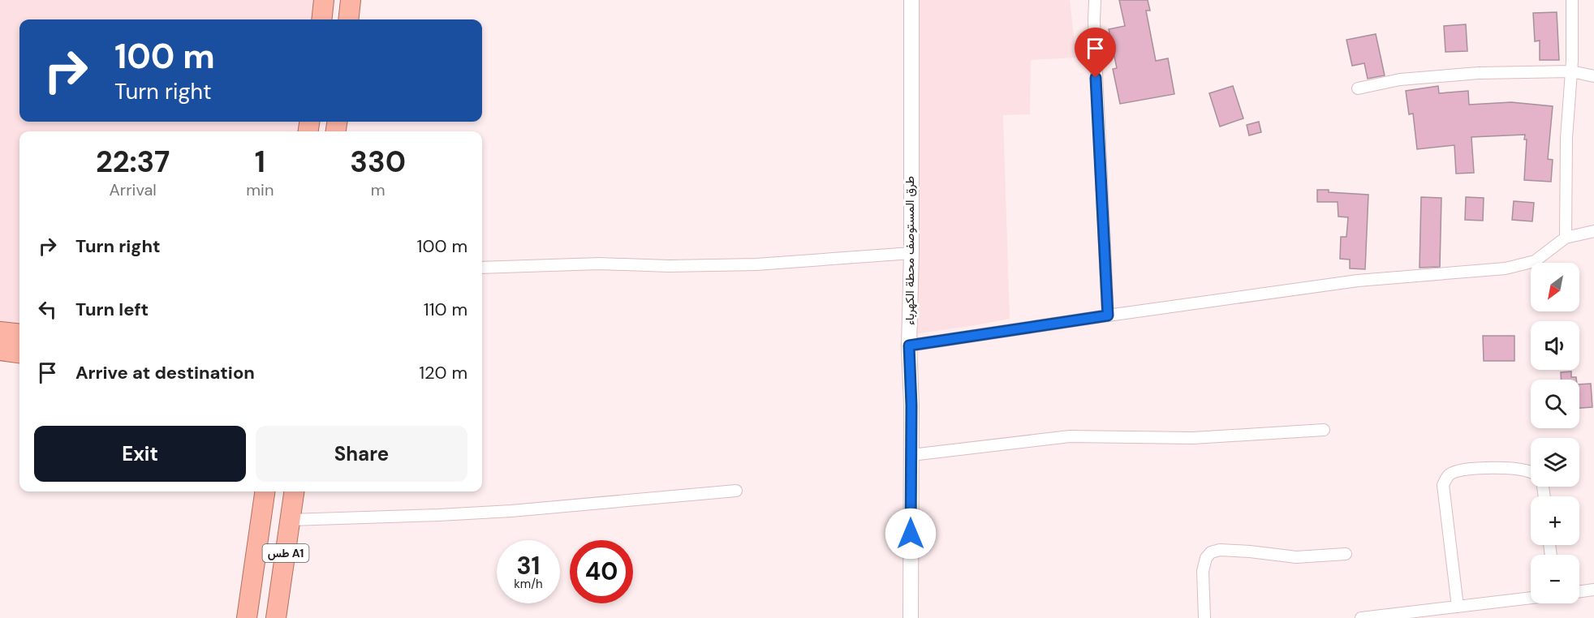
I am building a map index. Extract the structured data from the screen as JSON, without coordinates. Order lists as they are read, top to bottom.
{
  "streets": {
    "highway": ["طس A1"],
    "street": ["طرق المستوصف محطة الكهرباء"]
  },
  "north": "bottom left",
  "page": {
    "turn": ["100 m", "Turn right"],
    "eta": [
      "22:37",
      "Arrival",
      "1",
      "min",
      "330",
      "m"
    ],
    "list": [
      {
        "name": "Turn right",
        "value": "100 m"
      },
      {
        "name": "Turn left",
        "value": "110 m"
      },
      {
        "name": "Arrive at destination",
        "value": "120 m"
      }
    ],
    "map_buttons": ["+", "−"],
    "buttons": ["Exit", "Share"],
    "speed": "31 km/h",
    "limit": "40"
  }
}
